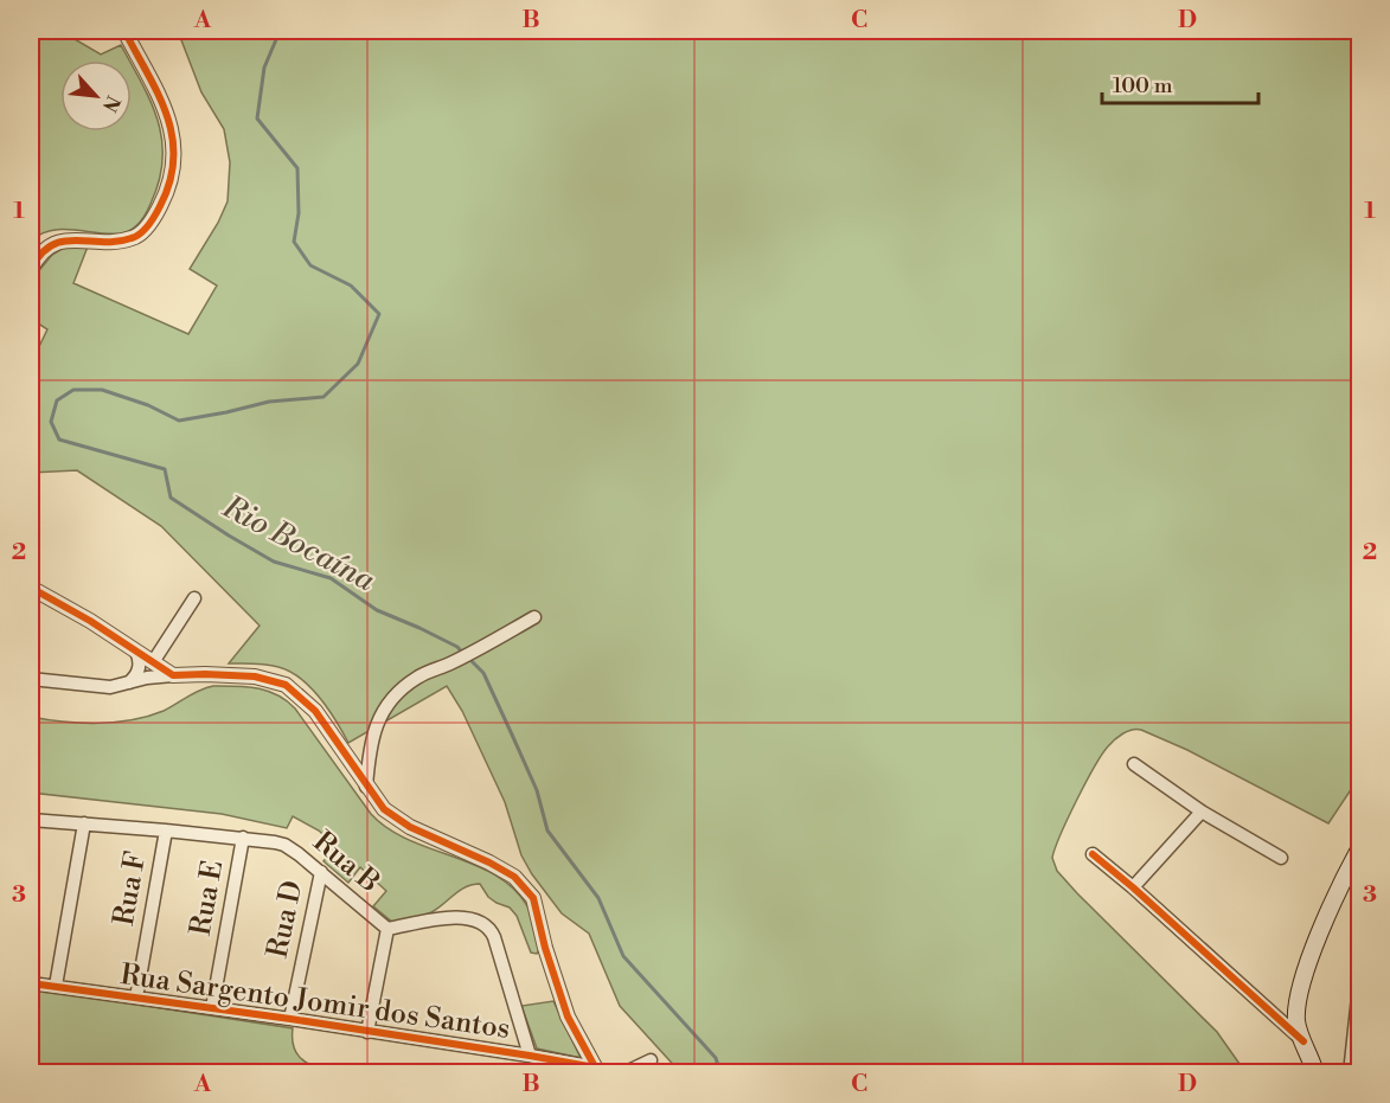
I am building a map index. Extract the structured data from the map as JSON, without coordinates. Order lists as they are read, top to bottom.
{
  "streets": {
    "street": [
      "Rua B",
      "Rua F",
      "Rua E",
      "Rua D",
      "Rua Sargento Jomir dos Santos"
    ]
  },
  "crossings": [
    ["Rua B", "Rua F"],
    ["Rua B", "Rua E"],
    ["Rua B", "Rua D"],
    ["Rua B", "Rua Sargento Jomir dos Santos"],
    ["Rua F", "Rua Sargento Jomir dos Santos"],
    ["Rua E", "Rua Sargento Jomir dos Santos"],
    ["Rua D", "Rua Sargento Jomir dos Santos"]
  ],
  "water": ["Rio Bocaína"],
  "scale_bar": "100 m",
  "north": "bottom right",
  "grid": {
    "columns": [
      "A",
      "B",
      "C",
      "D"
    ],
    "rows": ["1", "2", "3"]
  }
}
